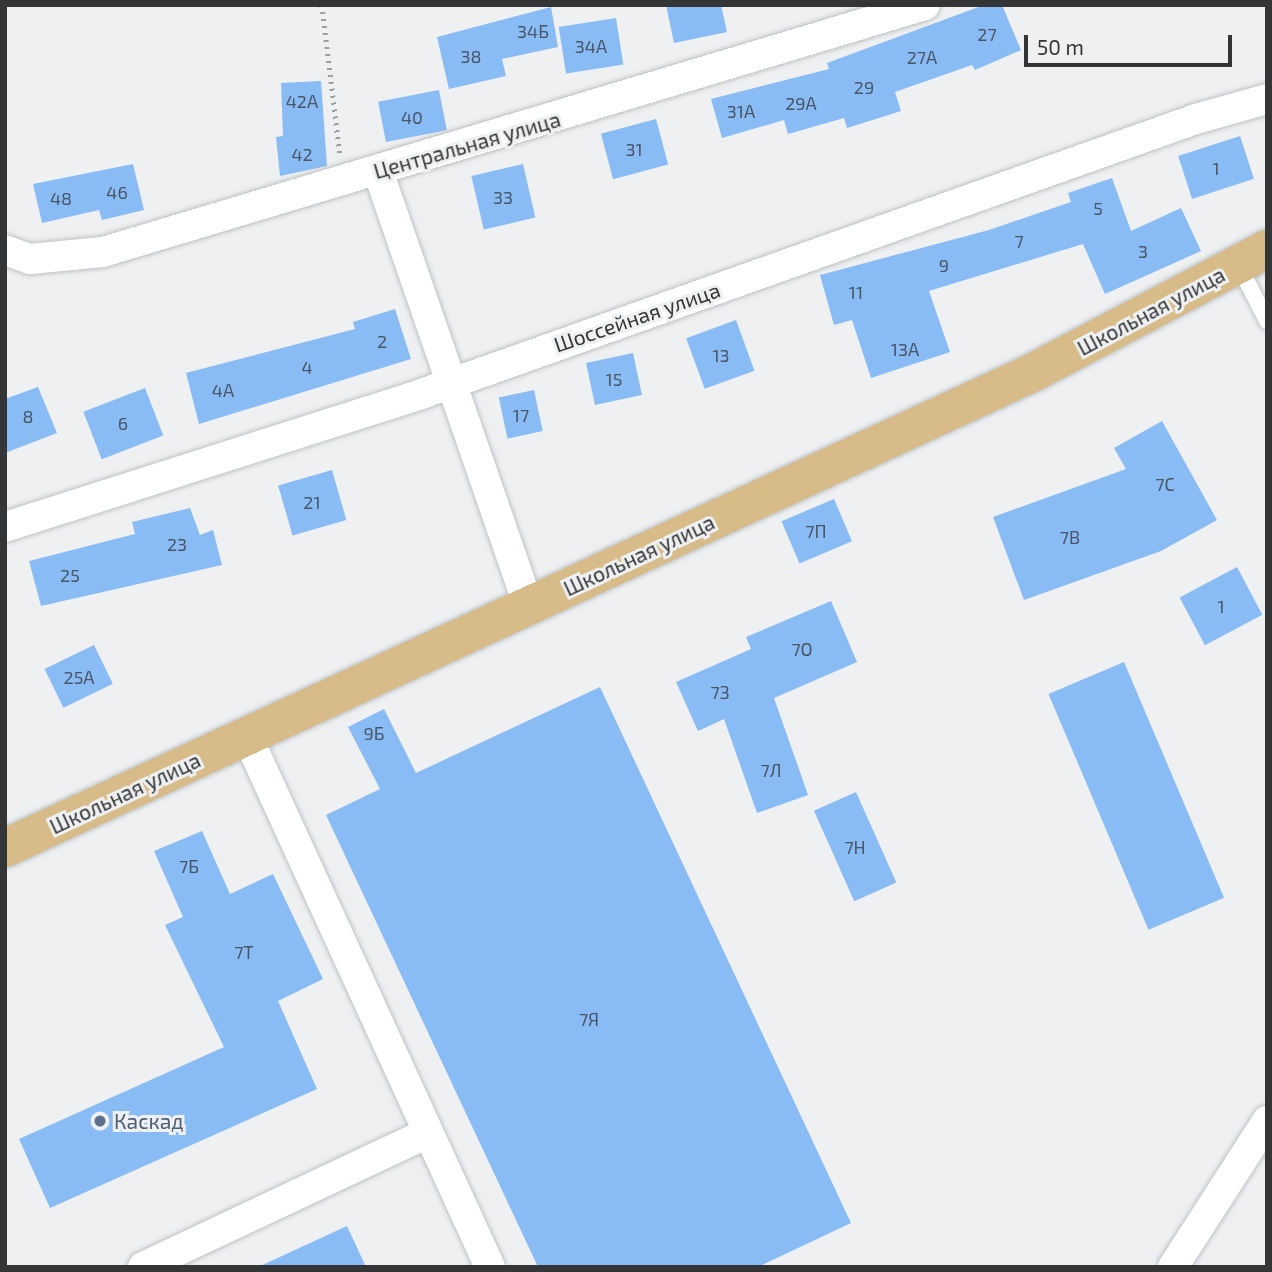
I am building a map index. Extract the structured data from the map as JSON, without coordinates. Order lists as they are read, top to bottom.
{
  "streets": {
    "main road": ["Школьная улица"],
    "street": ["Центральная улица", "Шоссейная улица"]
  },
  "places": ["Каскад"],
  "house_numbers": [
    "34Б",
    "27",
    "34А",
    "38",
    "27А",
    "29",
    "42А",
    "29А",
    "31А",
    "40",
    "31",
    "42",
    "1",
    "46",
    "33",
    "48",
    "5",
    "7",
    "3",
    "9",
    "11",
    "2",
    "13А",
    "13",
    "4",
    "15",
    "4А",
    "17",
    "8",
    "6",
    "7С",
    "21",
    "7П",
    "7В",
    "23",
    "25",
    "1",
    "7О",
    "25А",
    "7З",
    "9Б",
    "7Л",
    "7Н",
    "7Б",
    "7Т",
    "7Я"
  ],
  "scale_bar": "50 m"
}
